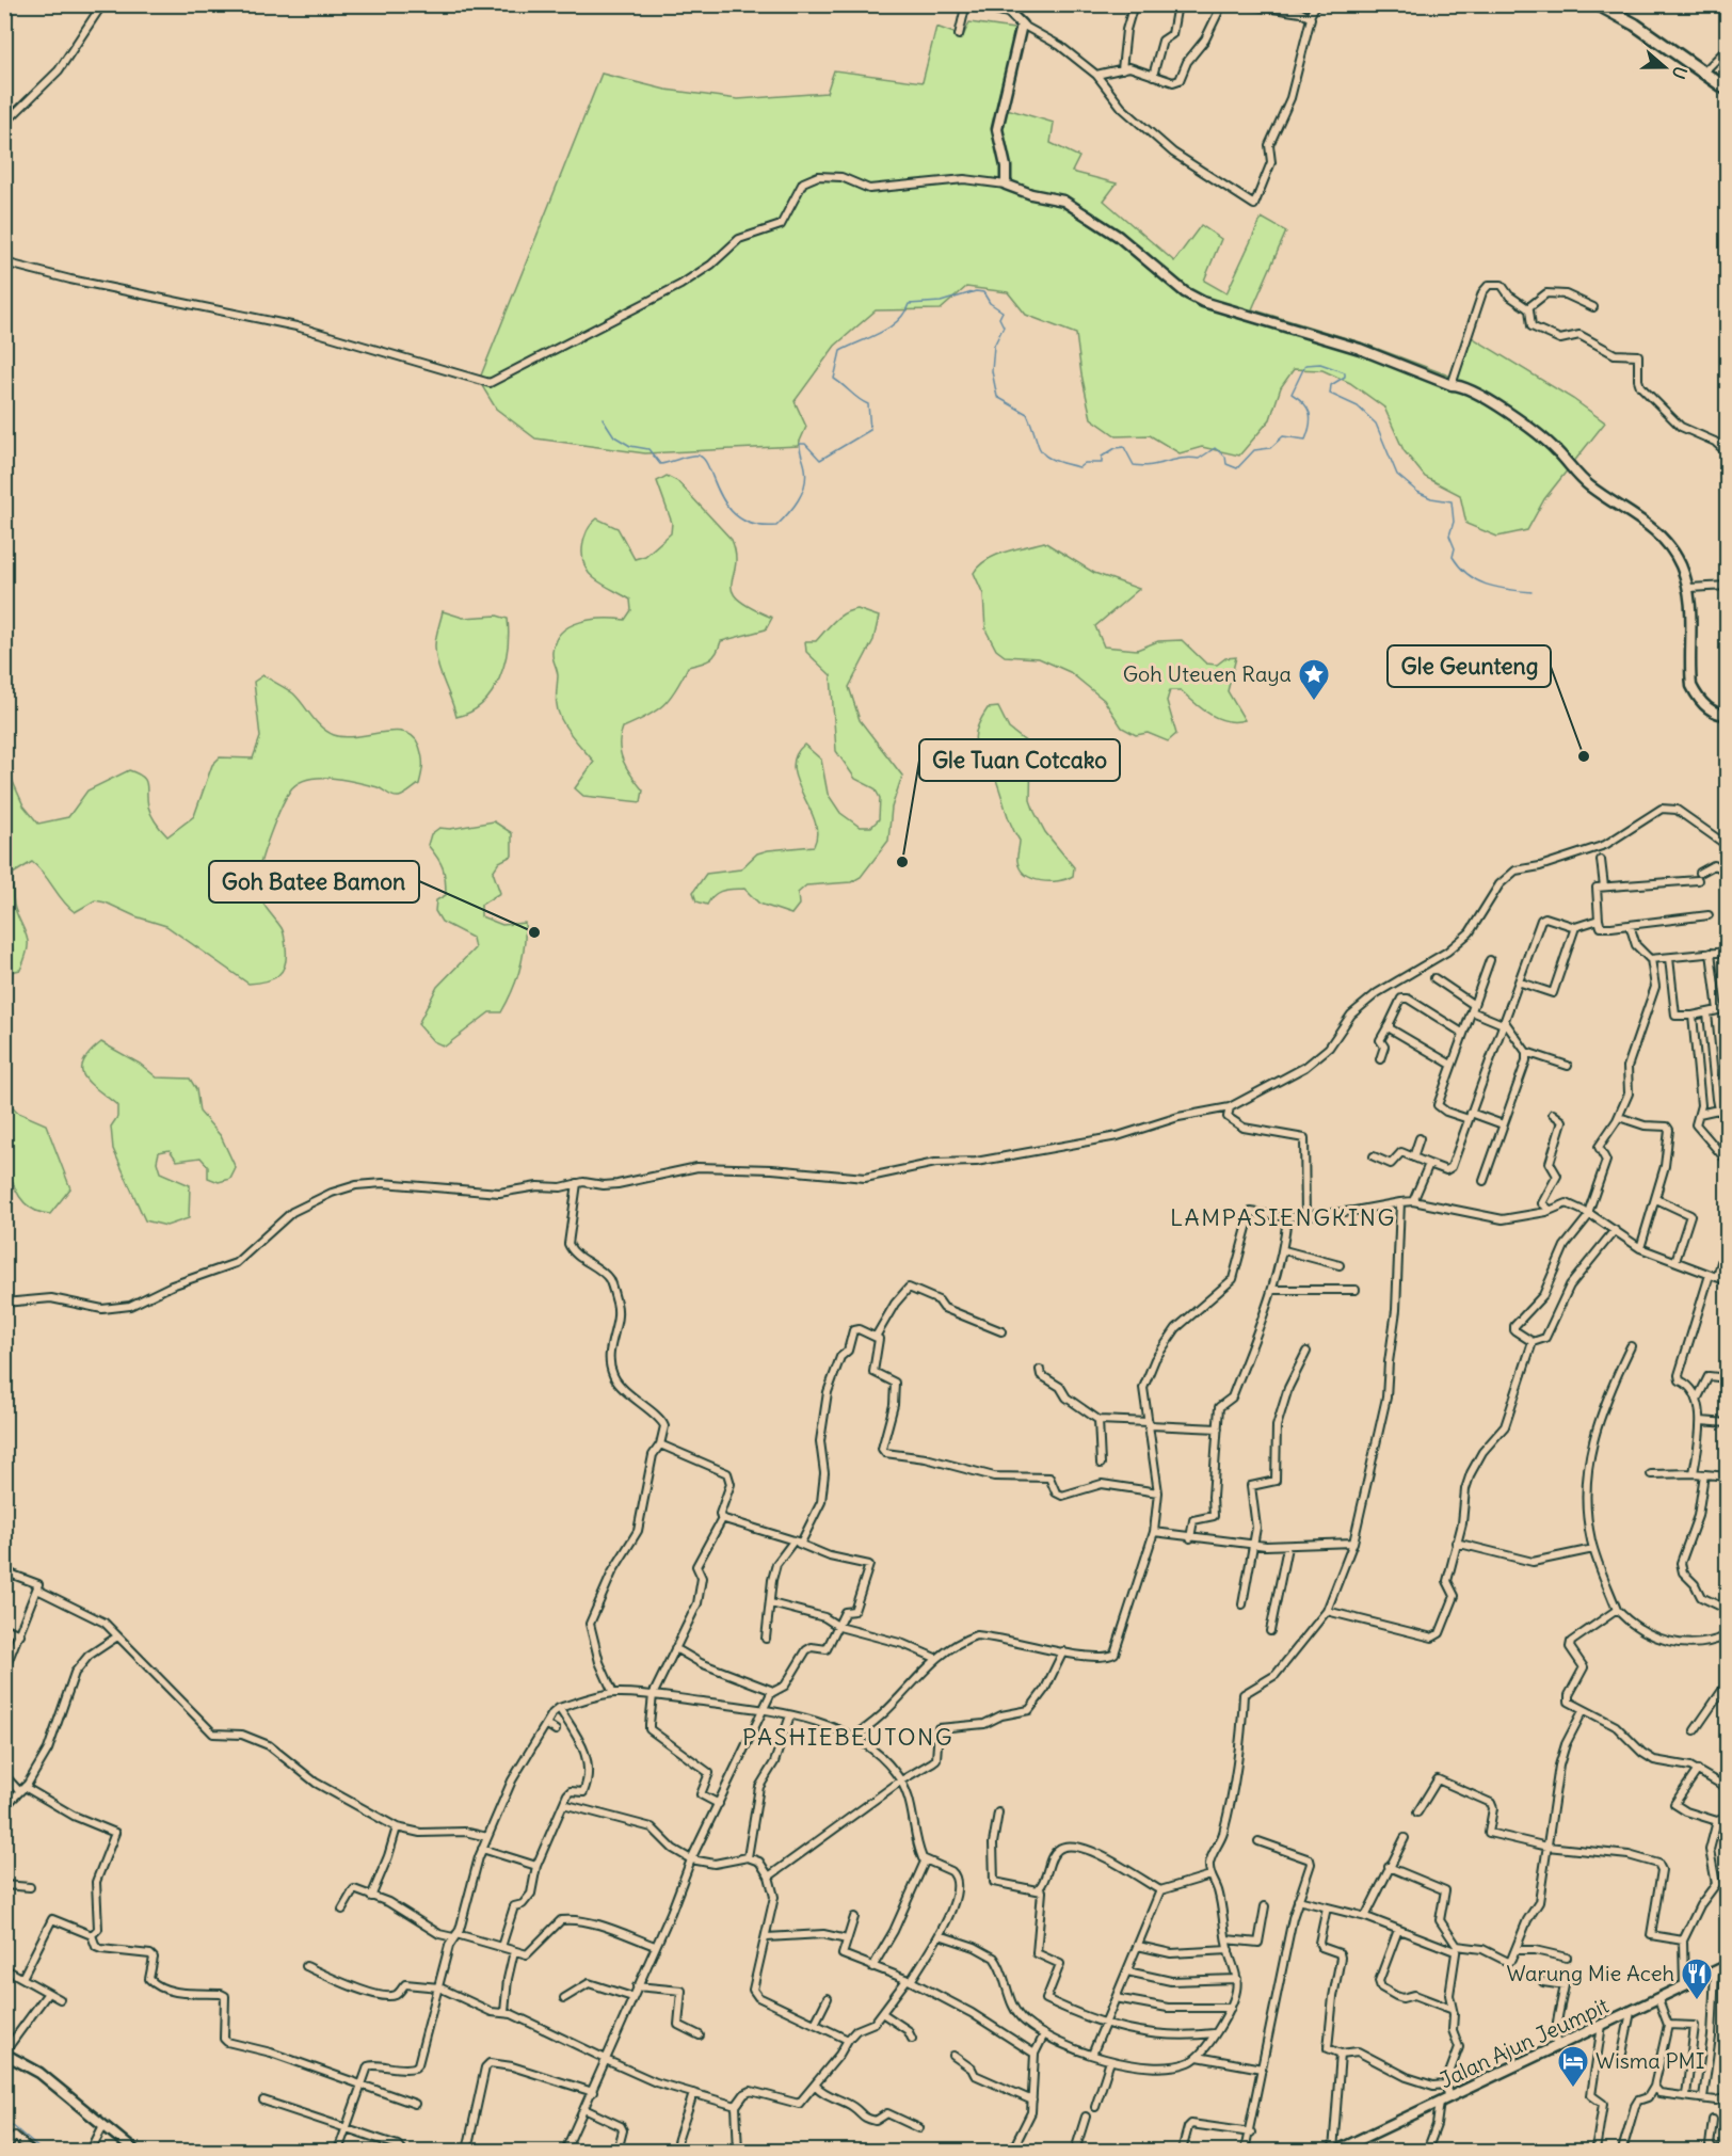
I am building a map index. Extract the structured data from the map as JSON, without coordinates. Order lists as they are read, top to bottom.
{
  "streets": {
    "street": ["Jalan Ajun Jeumpit"]
  },
  "districts": ["LAMPASIENGKING", "PASHIEBEUTONG"],
  "places": {
    "place": ["Goh Uteuen Raya"],
    "other": ["Gle Geunteng", "Gle Tuan Cotcako", "Goh Batee Bamon"],
    "restaurant": ["Warung Mie Aceh"],
    "hotel": ["Wisma PMI"]
  },
  "north": "right"
}
